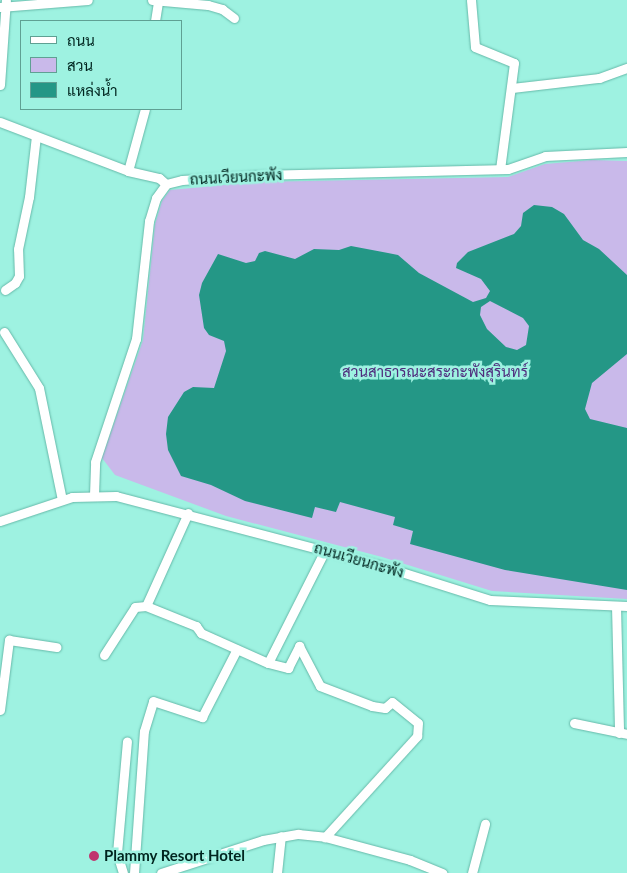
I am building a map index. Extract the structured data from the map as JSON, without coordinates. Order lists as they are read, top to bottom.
{
  "streets": {
    "street": ["ถนนเวียนกะพัง"]
  },
  "parks": ["สวนสาธารณะสระกะพังสุรินทร์"],
  "places": ["Plammy Resort Hotel"],
  "legend": ["ถนน", "สวน", "แหล่งน้ำ"]
}
